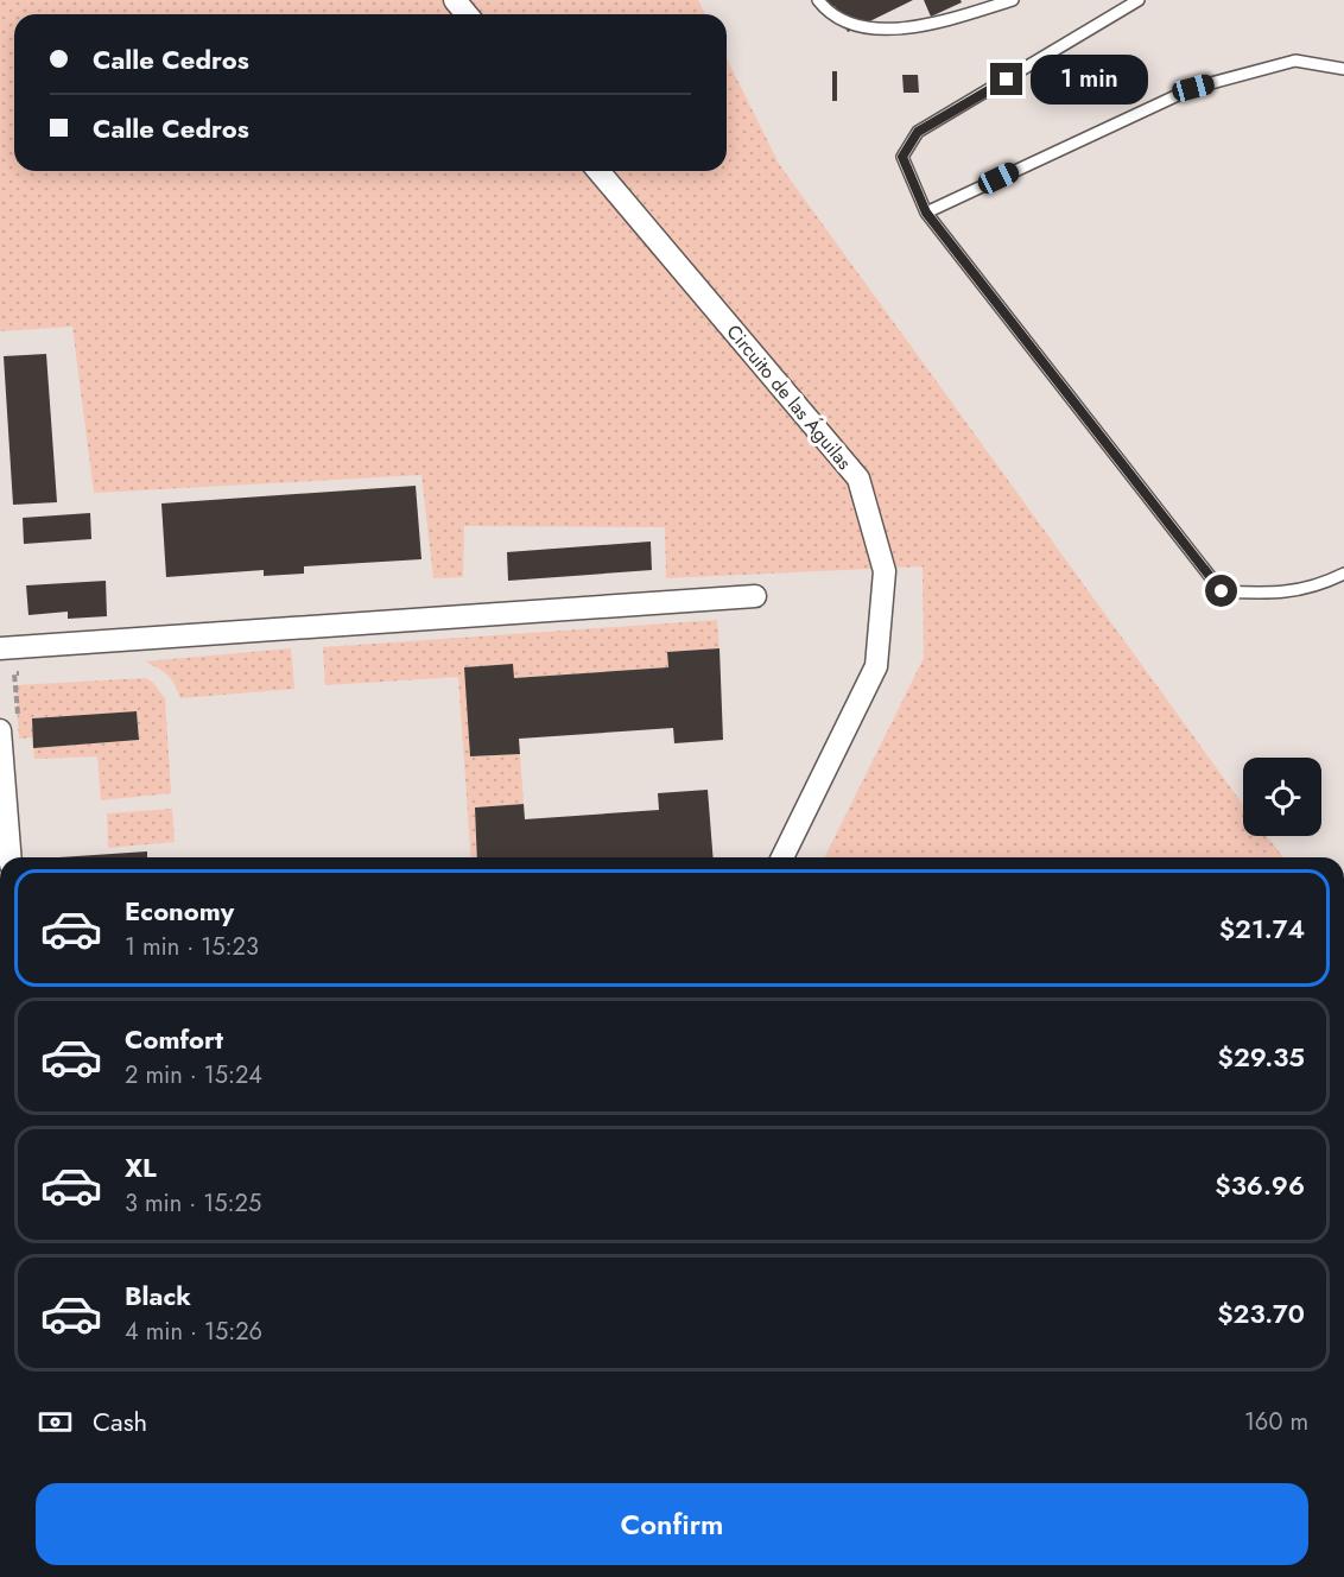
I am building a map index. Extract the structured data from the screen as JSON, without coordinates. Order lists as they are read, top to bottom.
{
  "streets": {
    "street": ["Circuito de las Águilas"]
  },
  "page": {
    "banner": ["Calle Cedros", "Calle Cedros"],
    "bubble": "1 min",
    "list": [
      {
        "name": "Economy",
        "note": "1 min · 15:23",
        "value": "$21.74"
      },
      {
        "name": "Comfort",
        "note": "2 min · 15:24",
        "value": "$29.35"
      },
      {
        "name": "XL",
        "note": "3 min · 15:25",
        "value": "$36.96"
      },
      {
        "name": "Black",
        "note": "4 min · 15:26",
        "value": "$23.70"
      }
    ],
    "pay": ["Cash", "160 m"],
    "buttons": "Confirm"
  }
}
